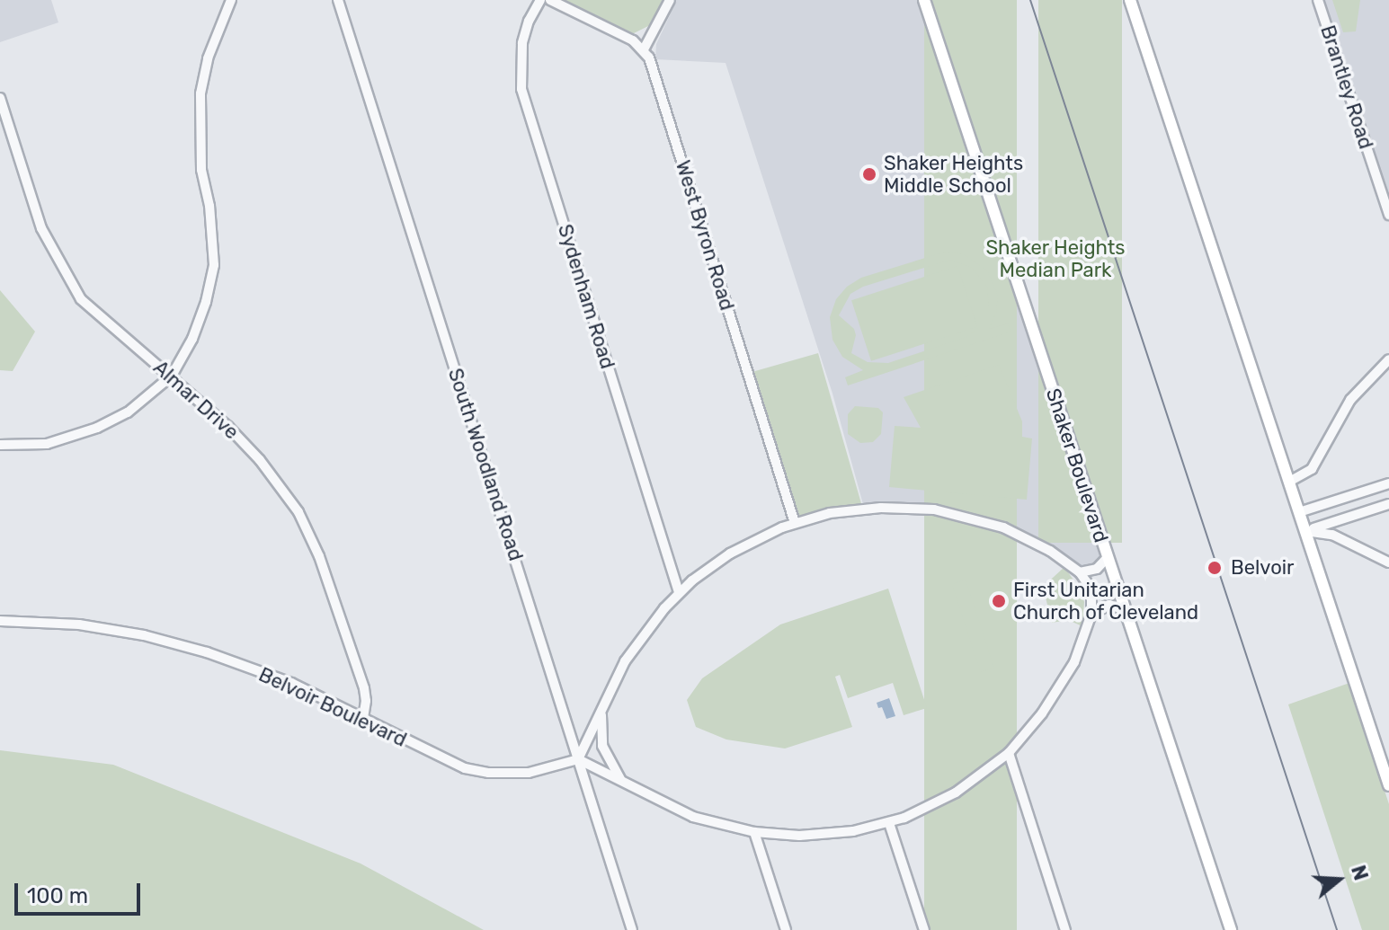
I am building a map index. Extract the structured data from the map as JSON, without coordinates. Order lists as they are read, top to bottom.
{
  "streets": {
    "main road": ["Shaker Boulevard"],
    "street": [
      "Brantley Road",
      "West Byron Road",
      "Sydenham Road",
      "Almar Drive",
      "South Woodland Road",
      "Belvoir Boulevard"
    ]
  },
  "crossings": [
    ["Almar Drive", "Belvoir Boulevard"],
    ["South Woodland Road", "Belvoir Boulevard"]
  ],
  "parks": ["Shaker Heights Median Park"],
  "places": ["Shaker Heights Middle School", "Belvoir", "First Unitarian Church of Cleveland"],
  "scale_bar": "100 m",
  "north": "right"
}
